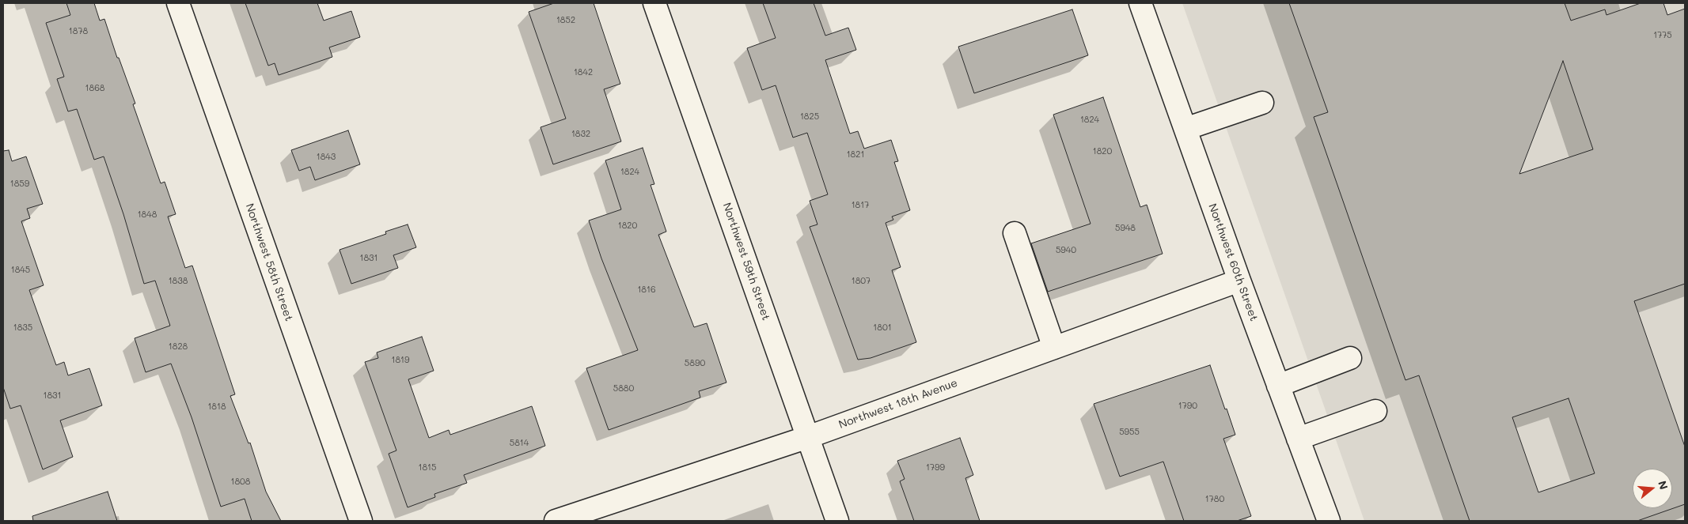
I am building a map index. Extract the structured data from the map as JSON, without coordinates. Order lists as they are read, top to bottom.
{
  "streets": {
    "street": [
      "Northwest 59th Street",
      "Northwest 58th Street",
      "Northwest 60th Street",
      "Northwest 18th Avenue"
    ]
  },
  "crossings": [
    ["Northwest 59th Street", "Northwest 18th Avenue"],
    ["Northwest 60th Street", "Northwest 18th Avenue"]
  ],
  "house_numbers": [
    "1852",
    "1878",
    "1775",
    "1842",
    "1868",
    "1825",
    "1824",
    "1832",
    "1820",
    "1821",
    "1843",
    "1824",
    "1859",
    "1817",
    "1848",
    "1820",
    "5948",
    "5940",
    "1831",
    "1845",
    "1838",
    "1807",
    "1816",
    "1835",
    "1801",
    "1828",
    "1819",
    "5890",
    "5880",
    "1831",
    "1790",
    "1818",
    "5955",
    "5814",
    "1815",
    "1799",
    "1808",
    "1780"
  ],
  "north": "right"
}
